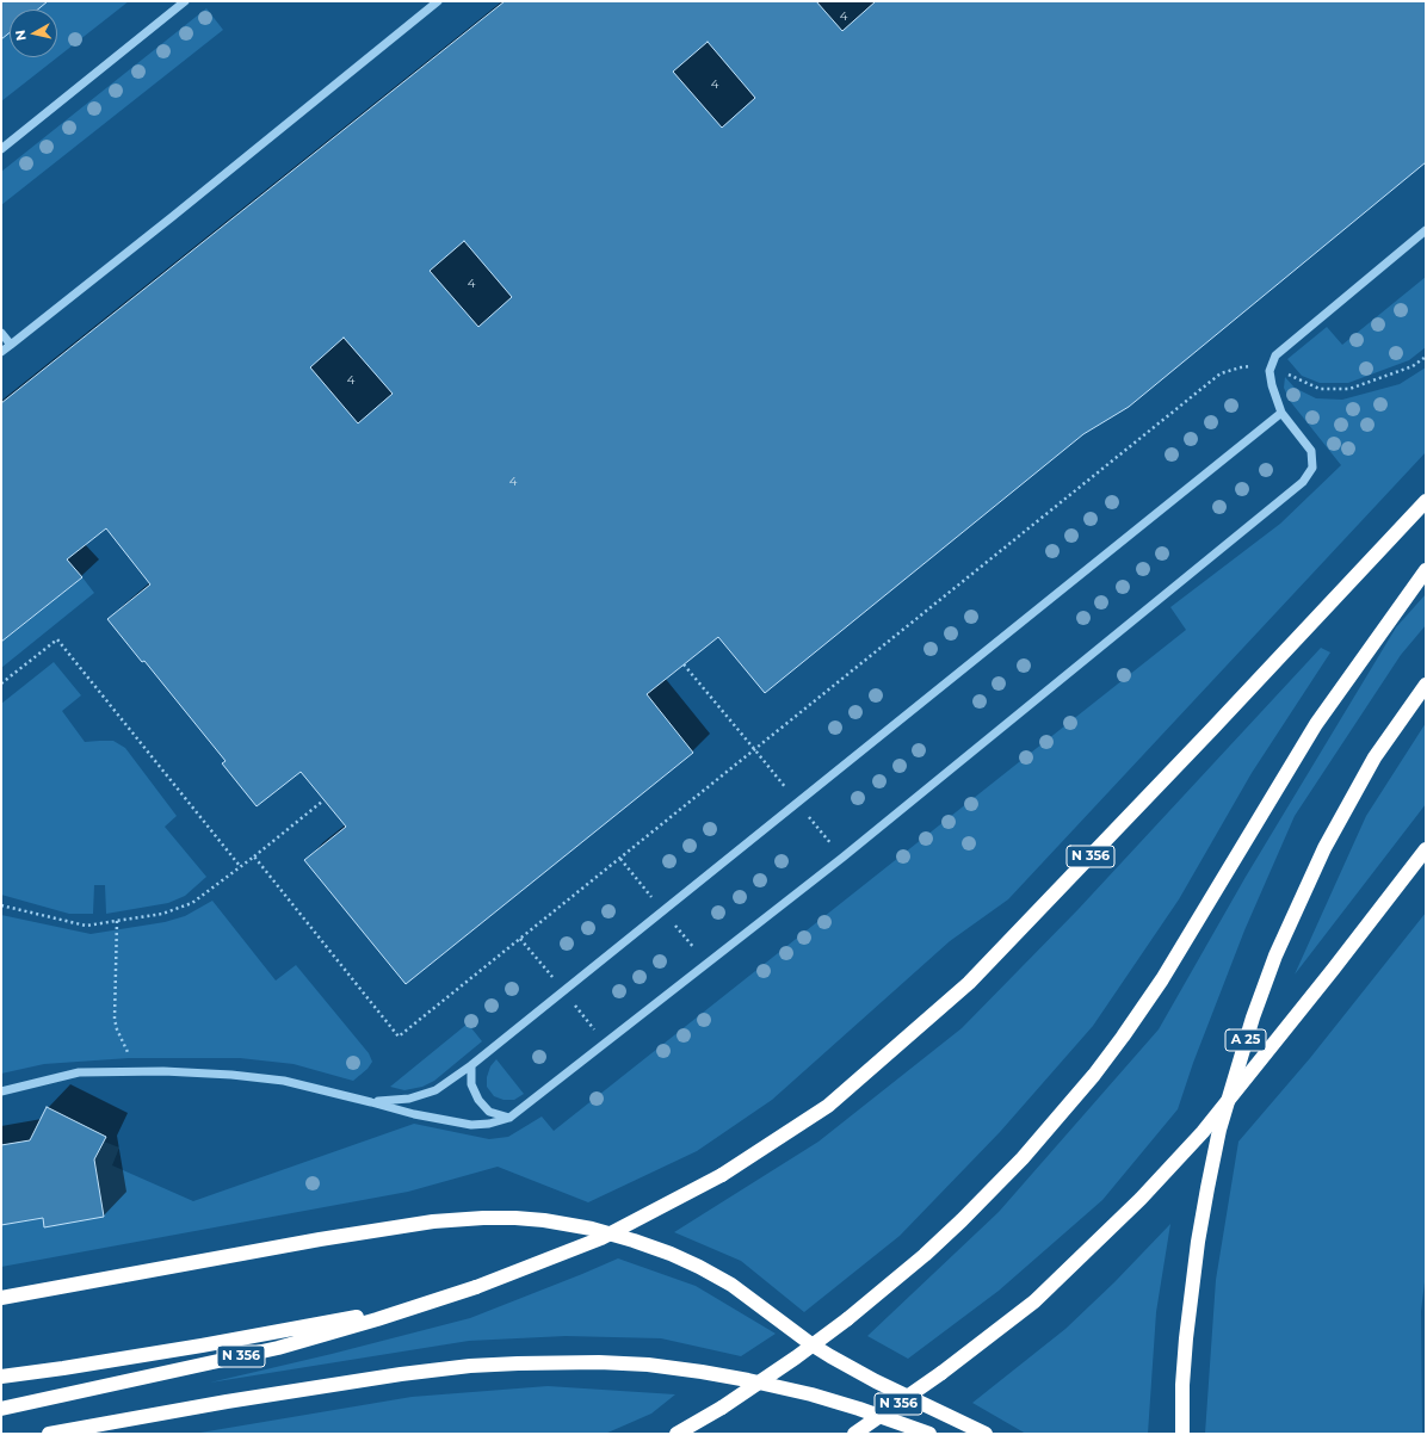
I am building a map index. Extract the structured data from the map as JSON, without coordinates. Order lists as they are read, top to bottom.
{
  "streets": {
    "highway": ["N 356", "A 25"]
  },
  "house_numbers": [
    "4",
    "4",
    "4",
    "4",
    "4"
  ],
  "north": "left"
}
